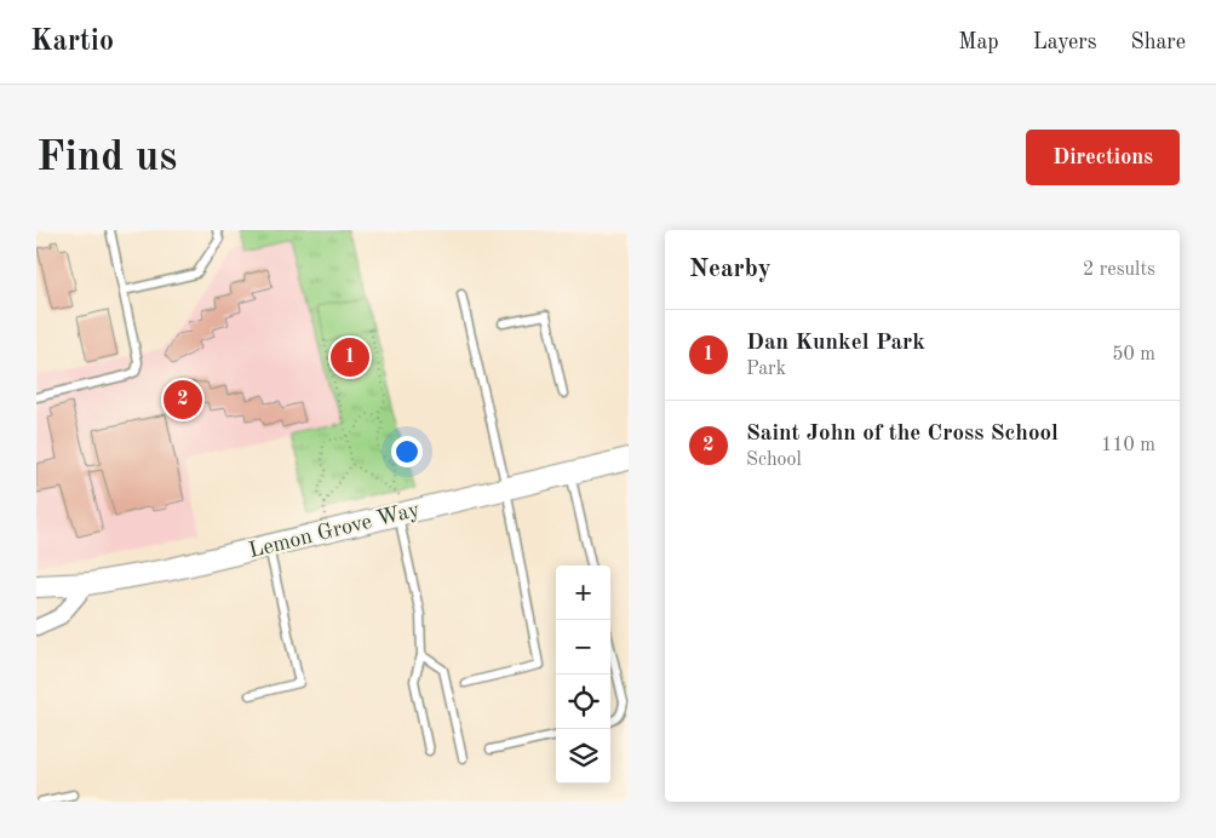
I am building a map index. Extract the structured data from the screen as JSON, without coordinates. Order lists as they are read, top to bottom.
{
  "streets": {
    "main road": ["Lemon Grove Way"]
  },
  "page": {
    "header": "Kartio",
    "nav": ["Map", "Layers", "Share"],
    "buttons": "Directions",
    "title": "Find us",
    "heading": ["Nearby", "2 results"],
    "list": [
      {
        "mark": "1",
        "name": "Dan Kunkel Park",
        "note": "Park",
        "value": "50 m"
      },
      {
        "mark": "2",
        "name": "Saint John of the Cross School",
        "note": "School",
        "value": "110 m"
      }
    ],
    "pins": ["1", "2"],
    "map_buttons": ["+", "−"]
  }
}
